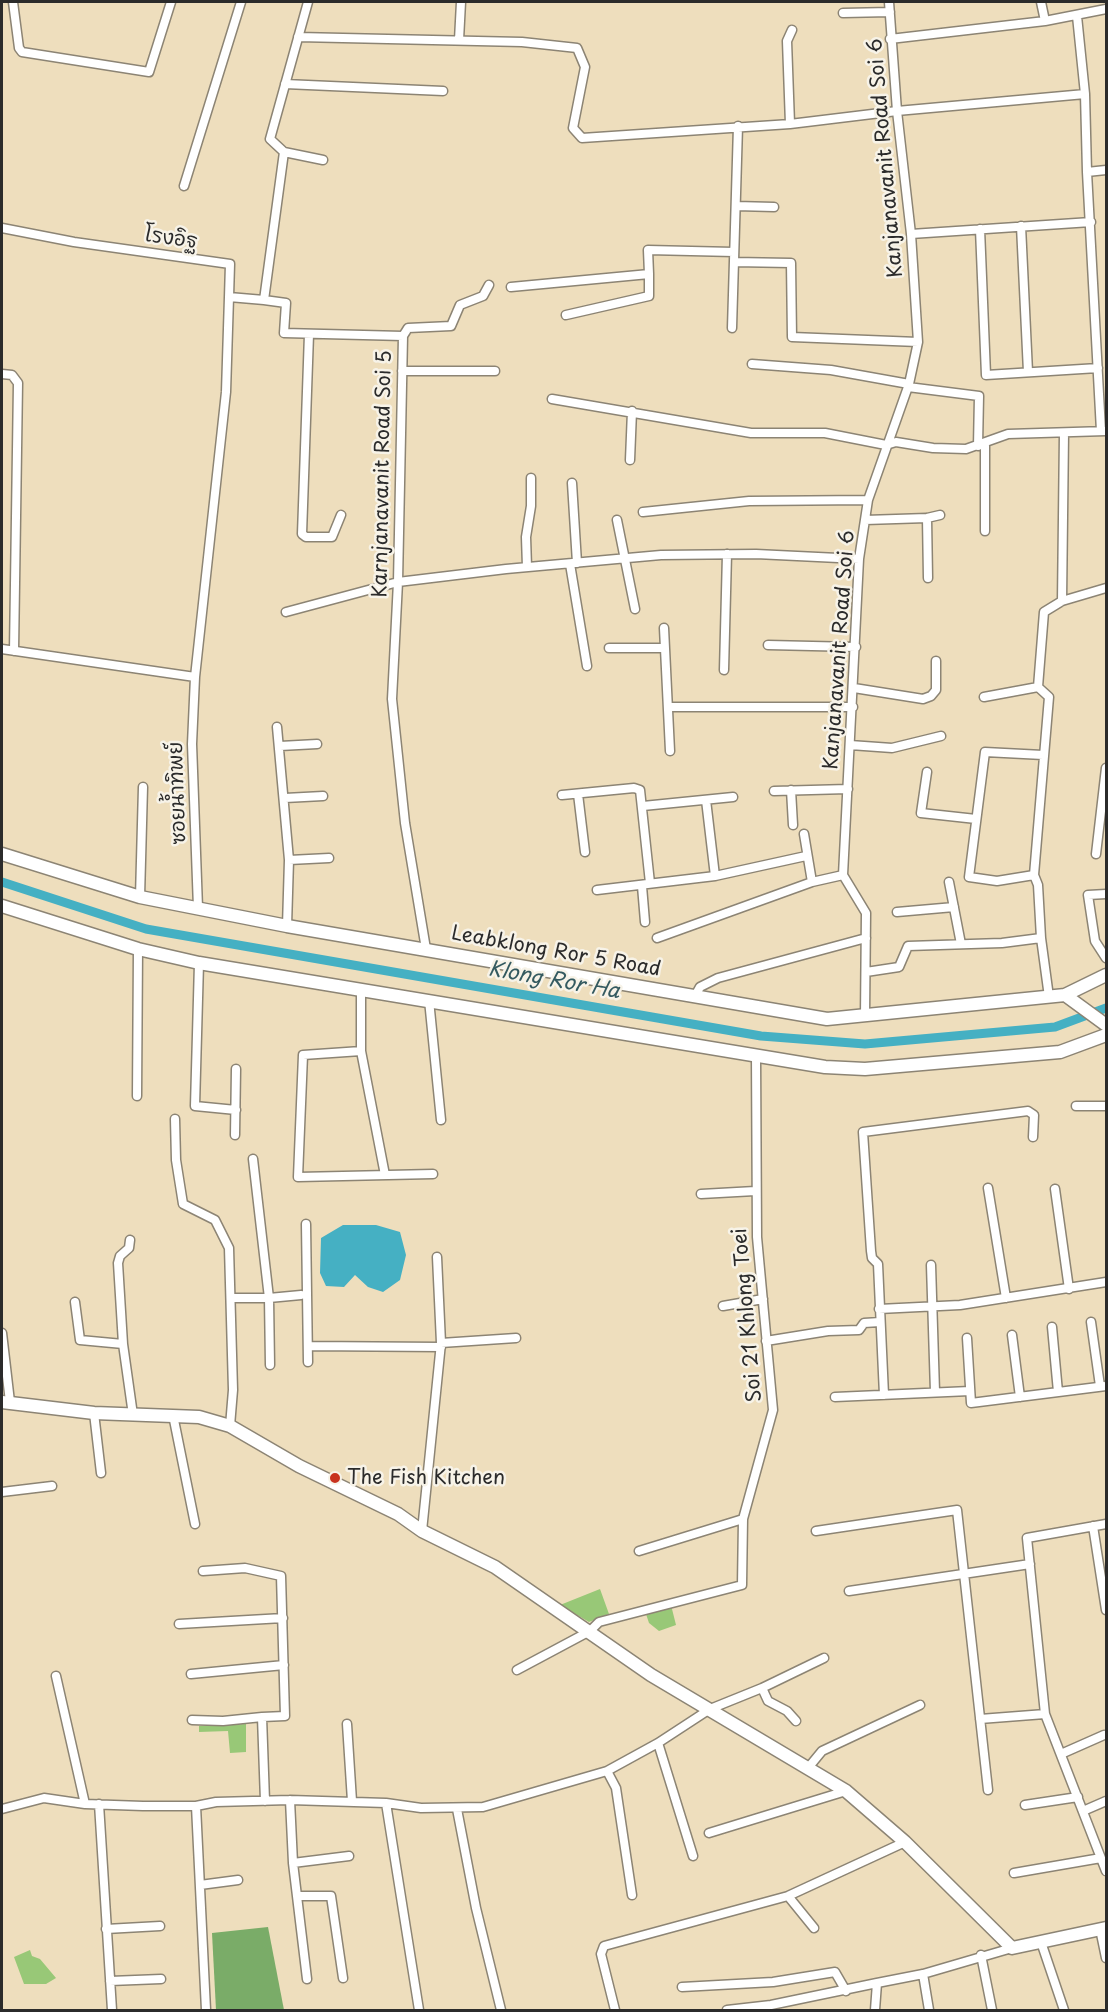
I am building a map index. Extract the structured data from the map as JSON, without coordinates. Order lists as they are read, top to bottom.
{
  "streets": {
    "street": [
      "Kanjanavanit Road Soi 6",
      "โรงอิฐ",
      "Karnjanavanit Road Soi 5",
      "ซอยน้ำทิพย์",
      "Leabklong Ror 5 Road",
      "Soi 21 Khlong Toei"
    ]
  },
  "crossings": [
    ["โรงอิฐ", "ซอยน้ำทิพย์"],
    ["Karnjanavanit Road Soi 5", "Leabklong Ror 5 Road"],
    ["ซอยน้ำทิพย์", "Leabklong Ror 5 Road"]
  ],
  "water": ["Klong Ror Ha"],
  "places": ["The Fish Kitchen"]
}
